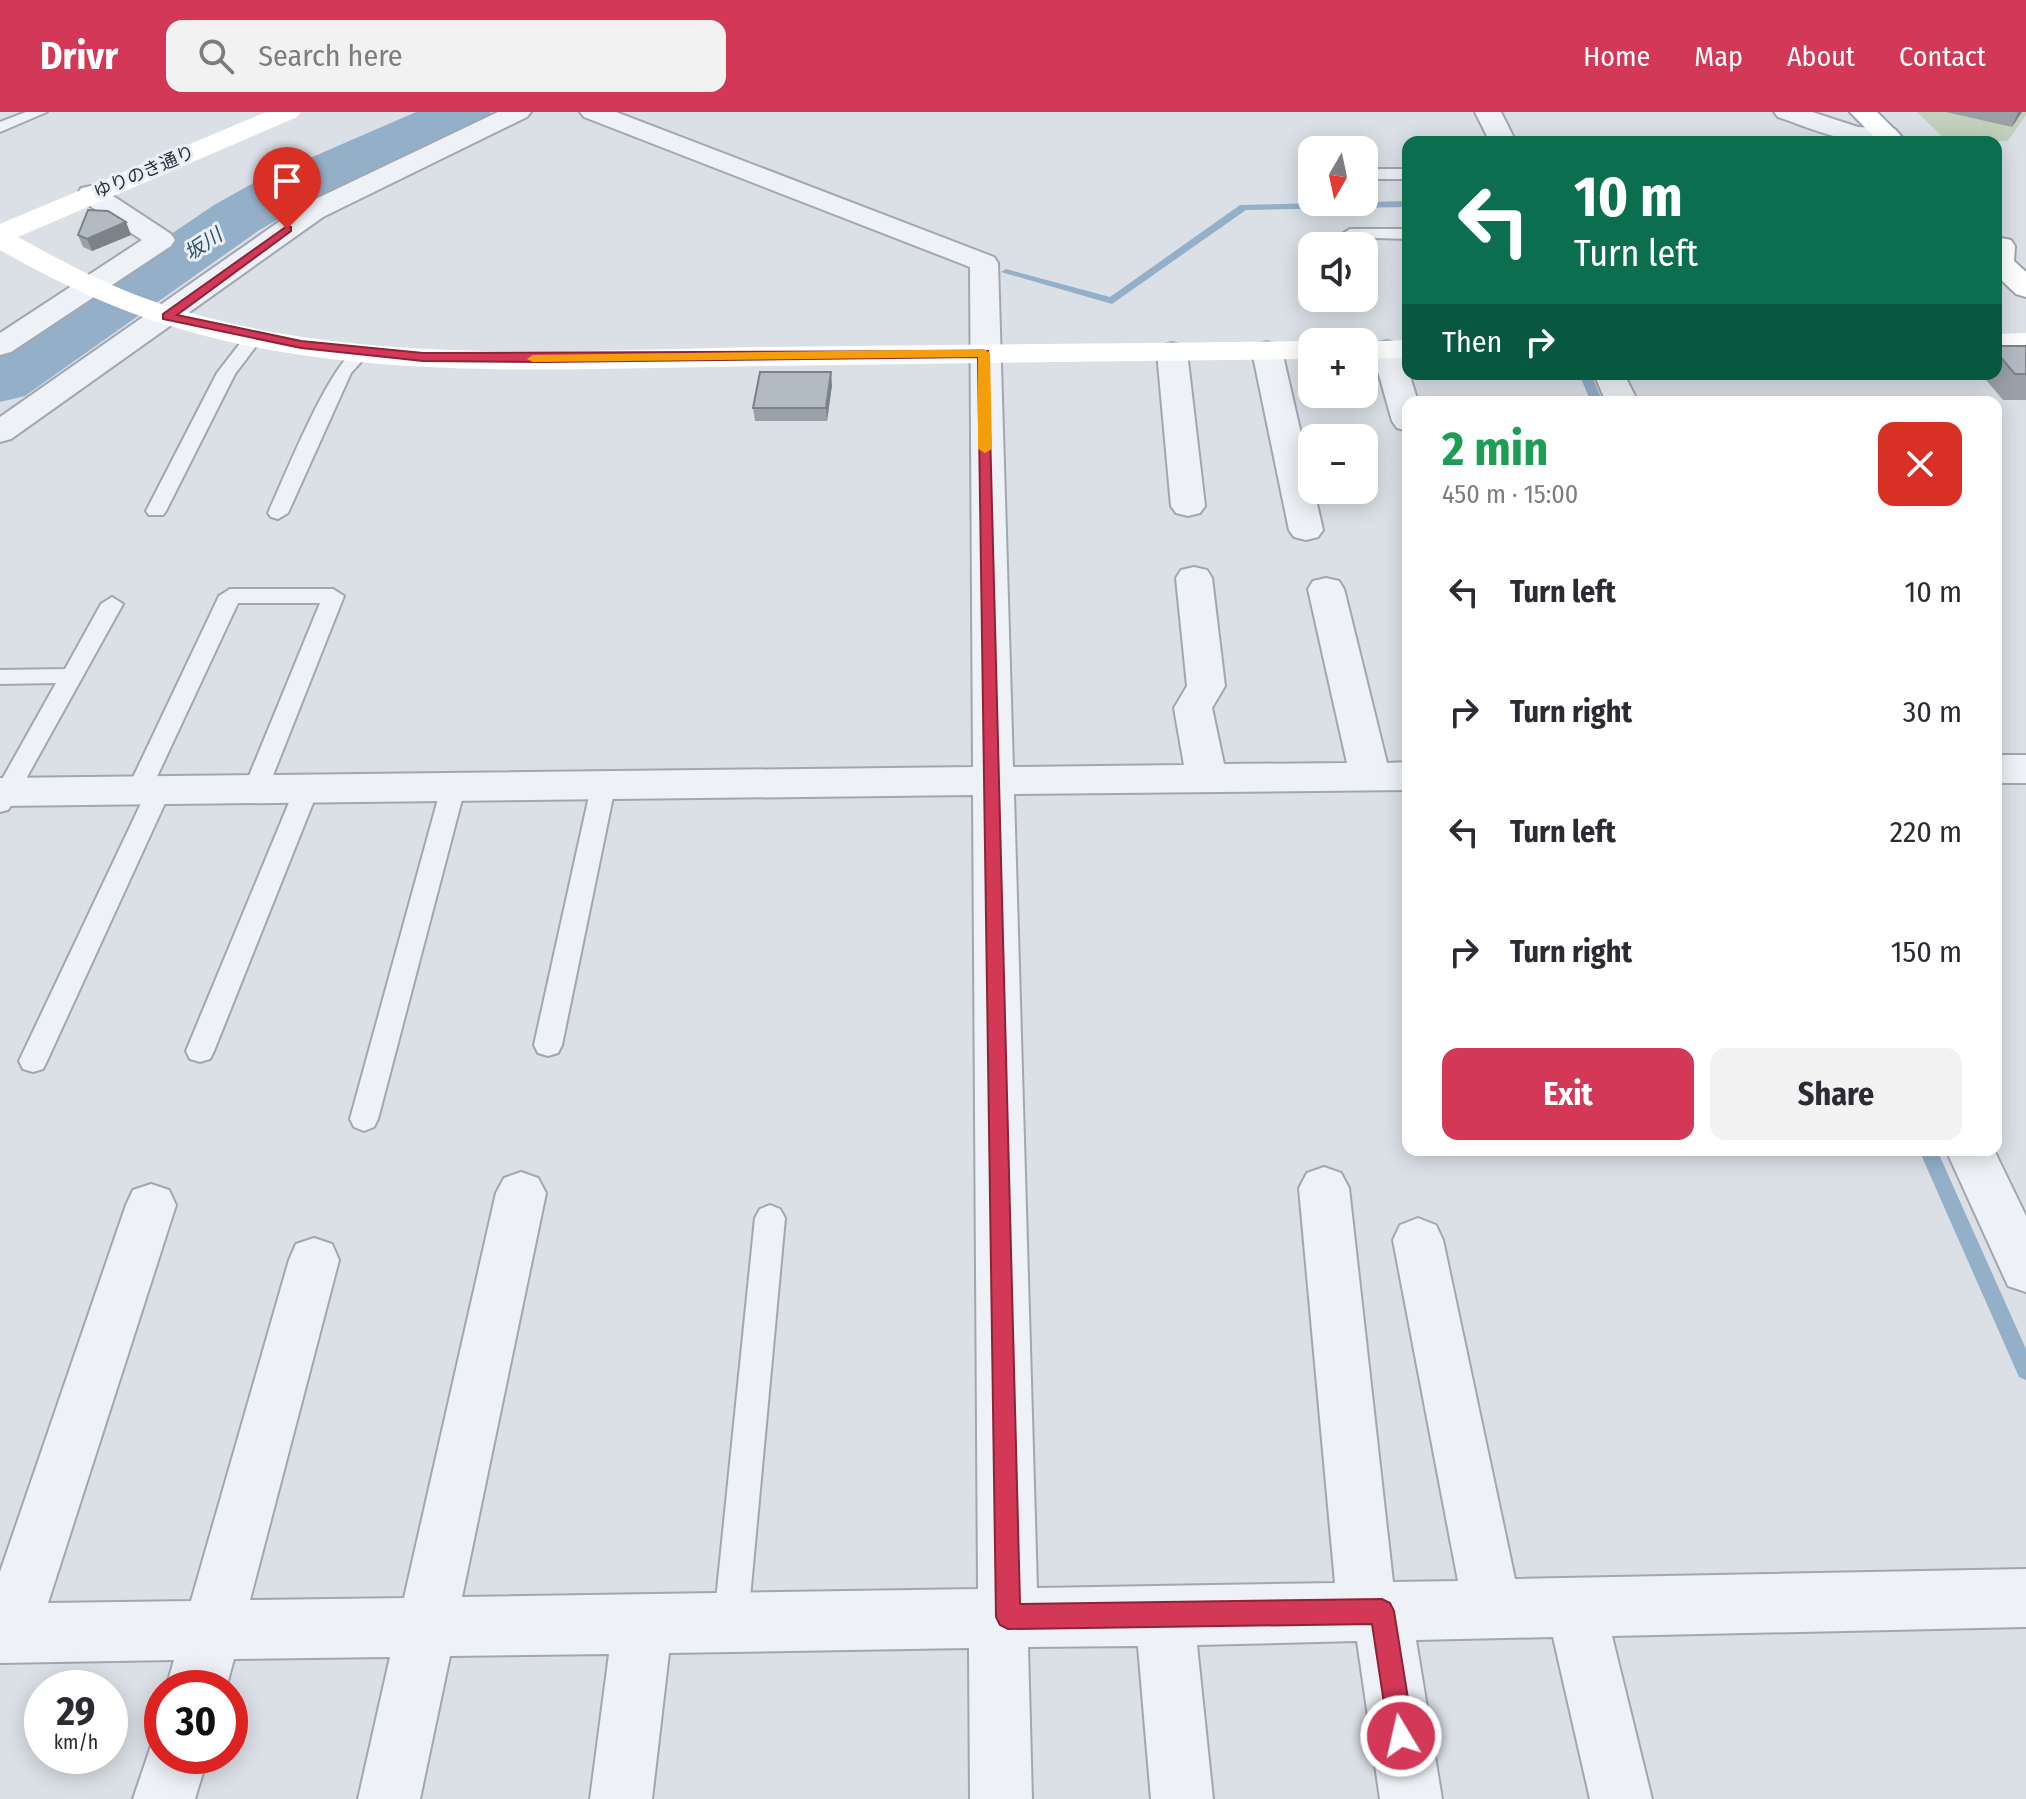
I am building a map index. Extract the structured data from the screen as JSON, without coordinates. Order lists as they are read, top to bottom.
{
  "streets": {
    "street": ["ゆりのき通り"]
  },
  "water": ["坂川"],
  "north": "bottom",
  "page": {
    "header": "Drivr",
    "search": "Search here",
    "nav": [
      "Home",
      "Map",
      "About",
      "Contact"
    ],
    "map_buttons": ["+", "−"],
    "turn": ["10 m", "Turn left"],
    "then": "Then",
    "heading": ["2 min", "450 m · 15:00"],
    "list": [
      {
        "name": "Turn left",
        "value": "10 m"
      },
      {
        "name": "Turn right",
        "value": "30 m"
      },
      {
        "name": "Turn left",
        "value": "220 m"
      },
      {
        "name": "Turn right",
        "value": "150 m"
      }
    ],
    "buttons": ["Exit", "Share"],
    "speed": "29 km/h",
    "limit": "30"
  }
}
